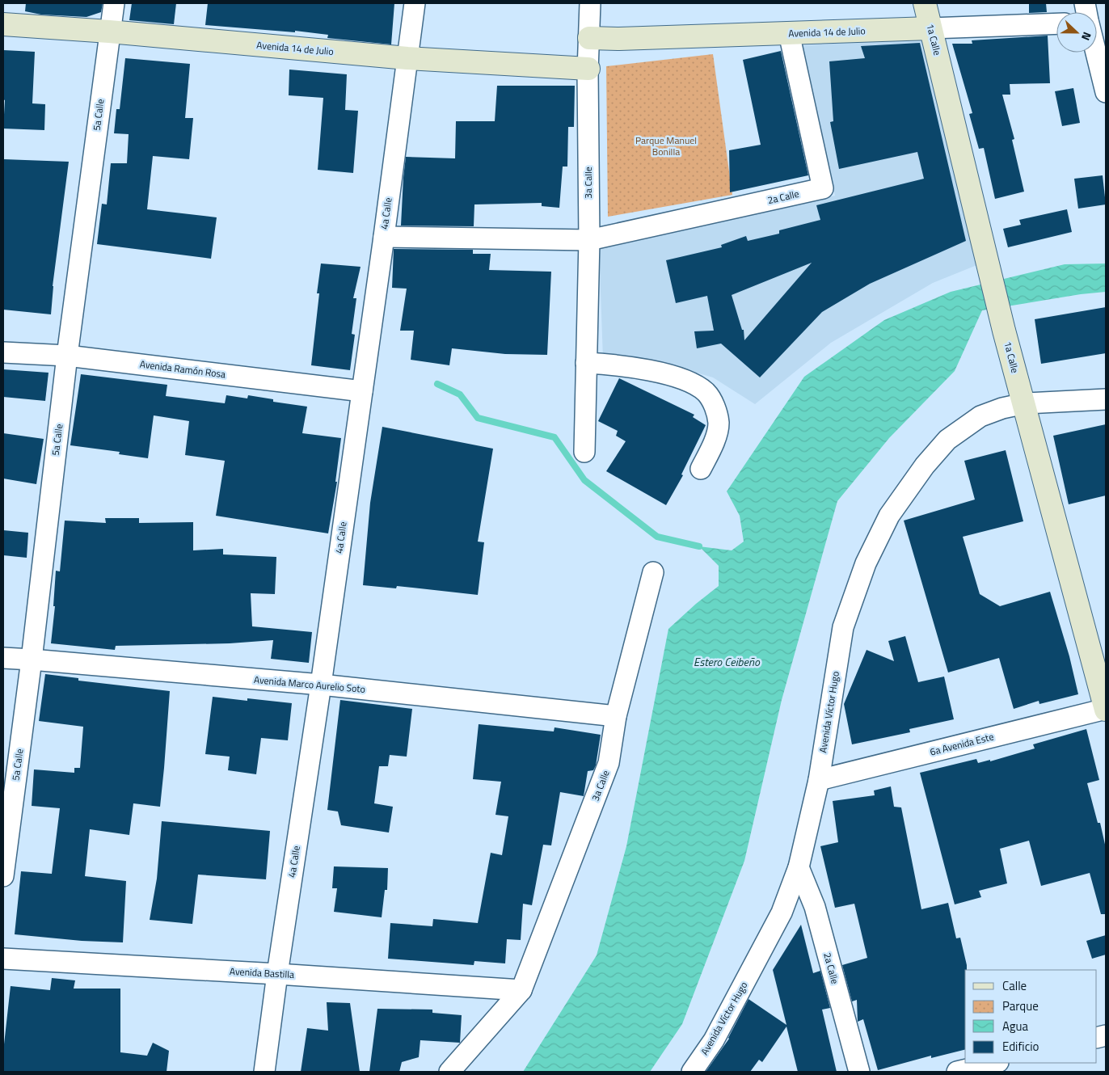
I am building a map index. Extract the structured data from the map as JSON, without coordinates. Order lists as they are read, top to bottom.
{
  "streets": {
    "street": [
      "Avenida 14 de Julio",
      "1a Calle",
      "5a Calle",
      "3a Calle",
      "2a Calle",
      "4a Calle",
      "Avenida Ramón Rosa",
      "Avenida Marco Aurelio Soto",
      "Avenida Víctor Hugo",
      "6a Avenida Este",
      "Avenida Bastilla"
    ]
  },
  "crossings": [
    ["Avenida 14 de Julio", "1a Calle"],
    ["Avenida 14 de Julio", "5a Calle"],
    ["Avenida 14 de Julio", "3a Calle"],
    ["Avenida 14 de Julio", "2a Calle"],
    ["Avenida 14 de Julio", "4a Calle"],
    ["1a Calle", "Avenida Víctor Hugo"],
    ["1a Calle", "6a Avenida Este"],
    ["5a Calle", "Avenida Ramón Rosa"],
    ["5a Calle", "Avenida Marco Aurelio Soto"],
    ["3a Calle", "2a Calle"],
    ["3a Calle", "Avenida Marco Aurelio Soto"],
    ["3a Calle", "Avenida Bastilla"],
    ["2a Calle", "Avenida Víctor Hugo"],
    ["4a Calle", "Avenida Ramón Rosa"],
    ["4a Calle", "Avenida Marco Aurelio Soto"],
    ["4a Calle", "Avenida Bastilla"],
    ["Avenida Víctor Hugo", "6a Avenida Este"]
  ],
  "water": ["Estero Ceibeño"],
  "parks": ["Parque Manuel Bonilla"],
  "legend": [
    "Calle",
    "Parque",
    "Agua",
    "Edificio"
  ],
  "north": "right"
}
